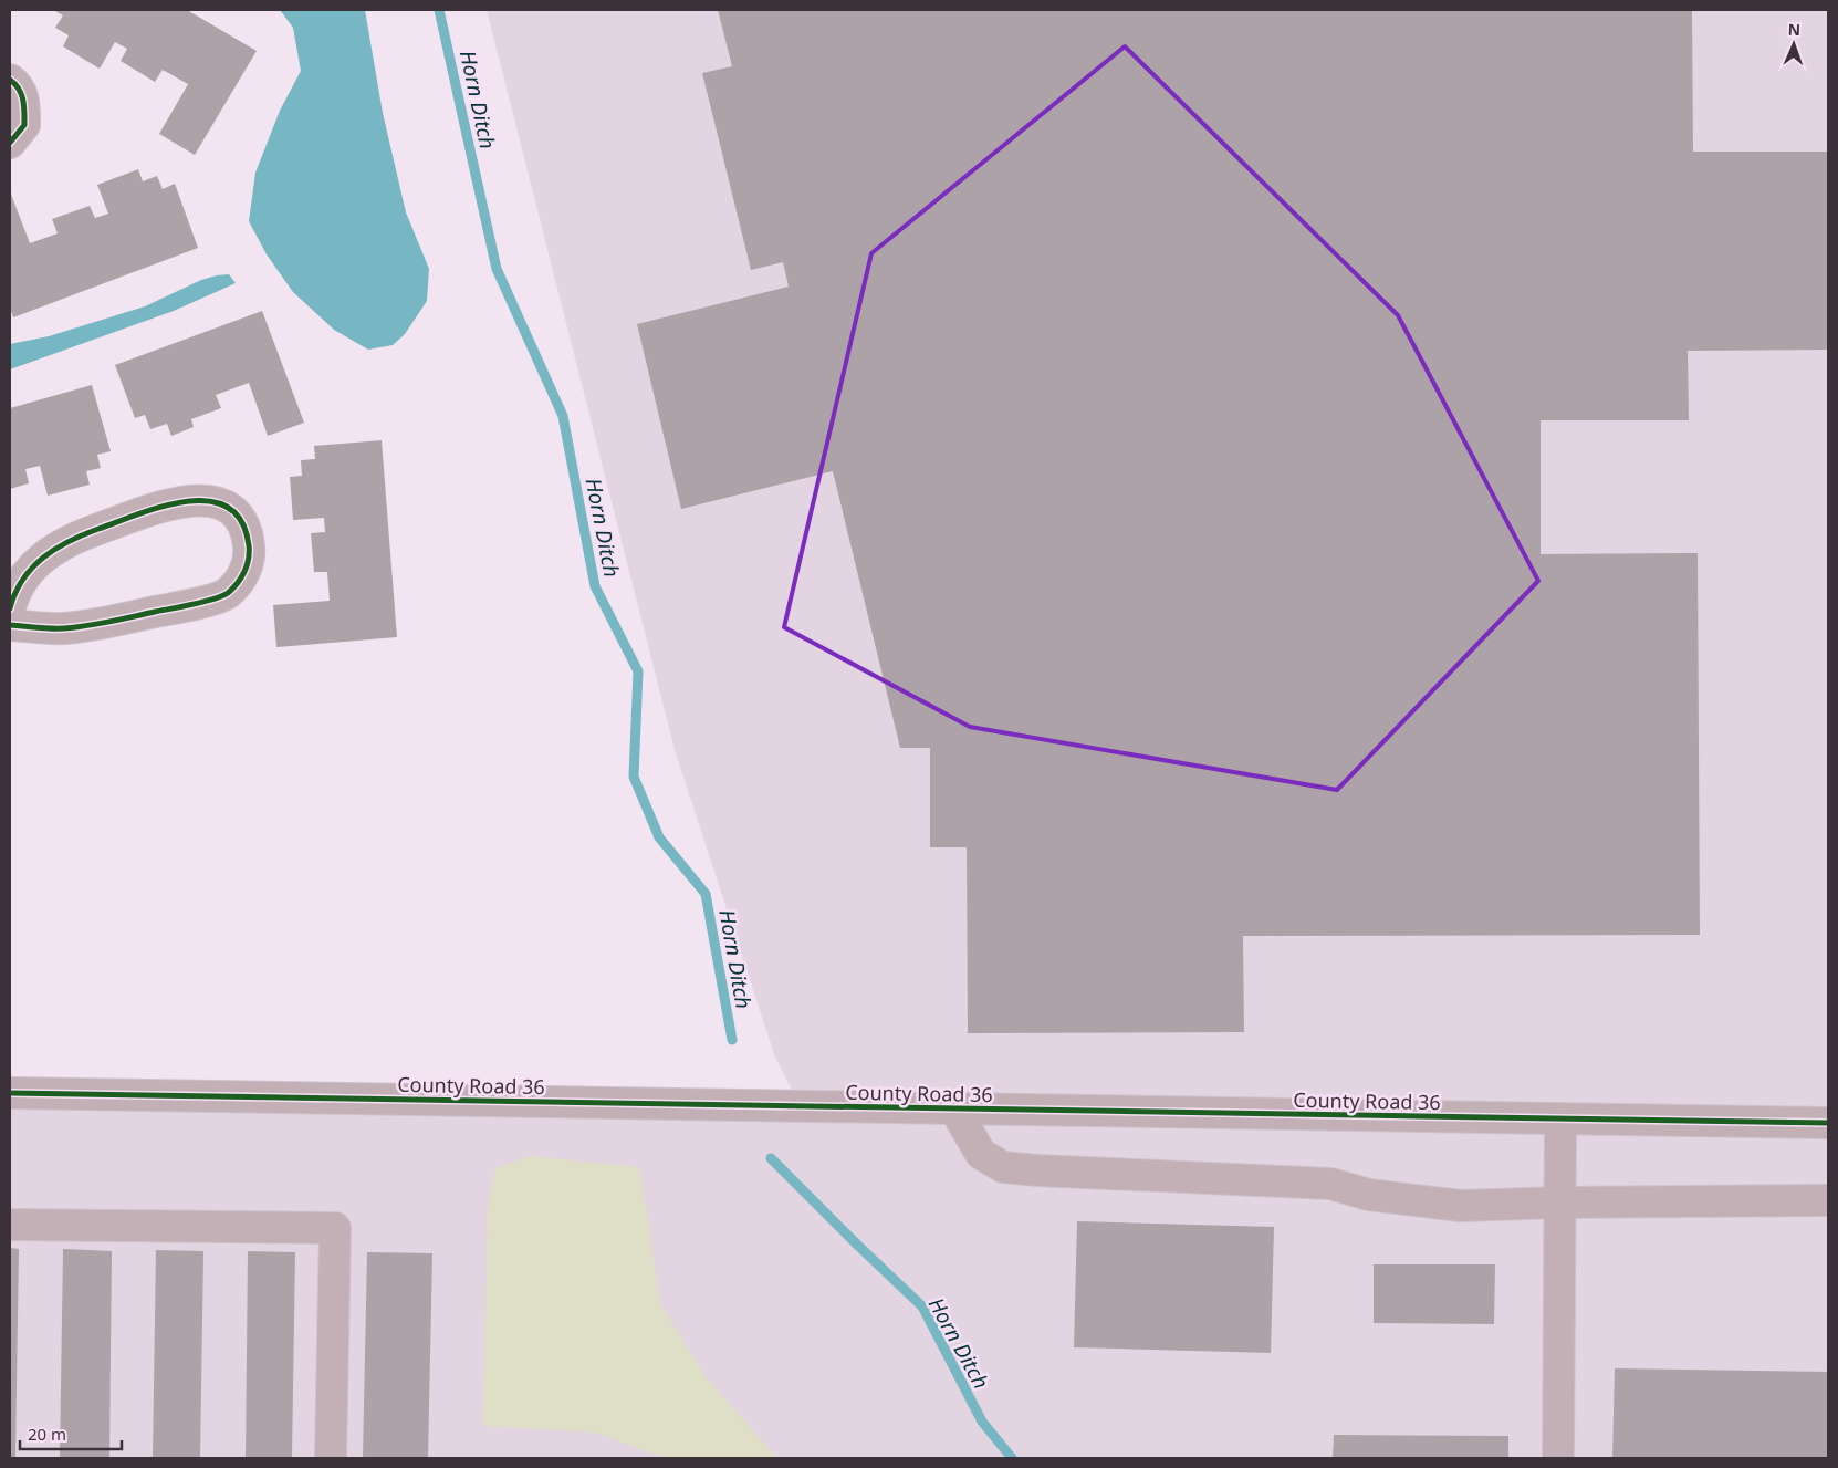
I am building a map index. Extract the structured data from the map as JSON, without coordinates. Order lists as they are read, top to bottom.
{
  "streets": {
    "street": ["County Road 36"]
  },
  "water": ["Horn Ditch"],
  "scale_bar": "20 m",
  "north": "top"
}
